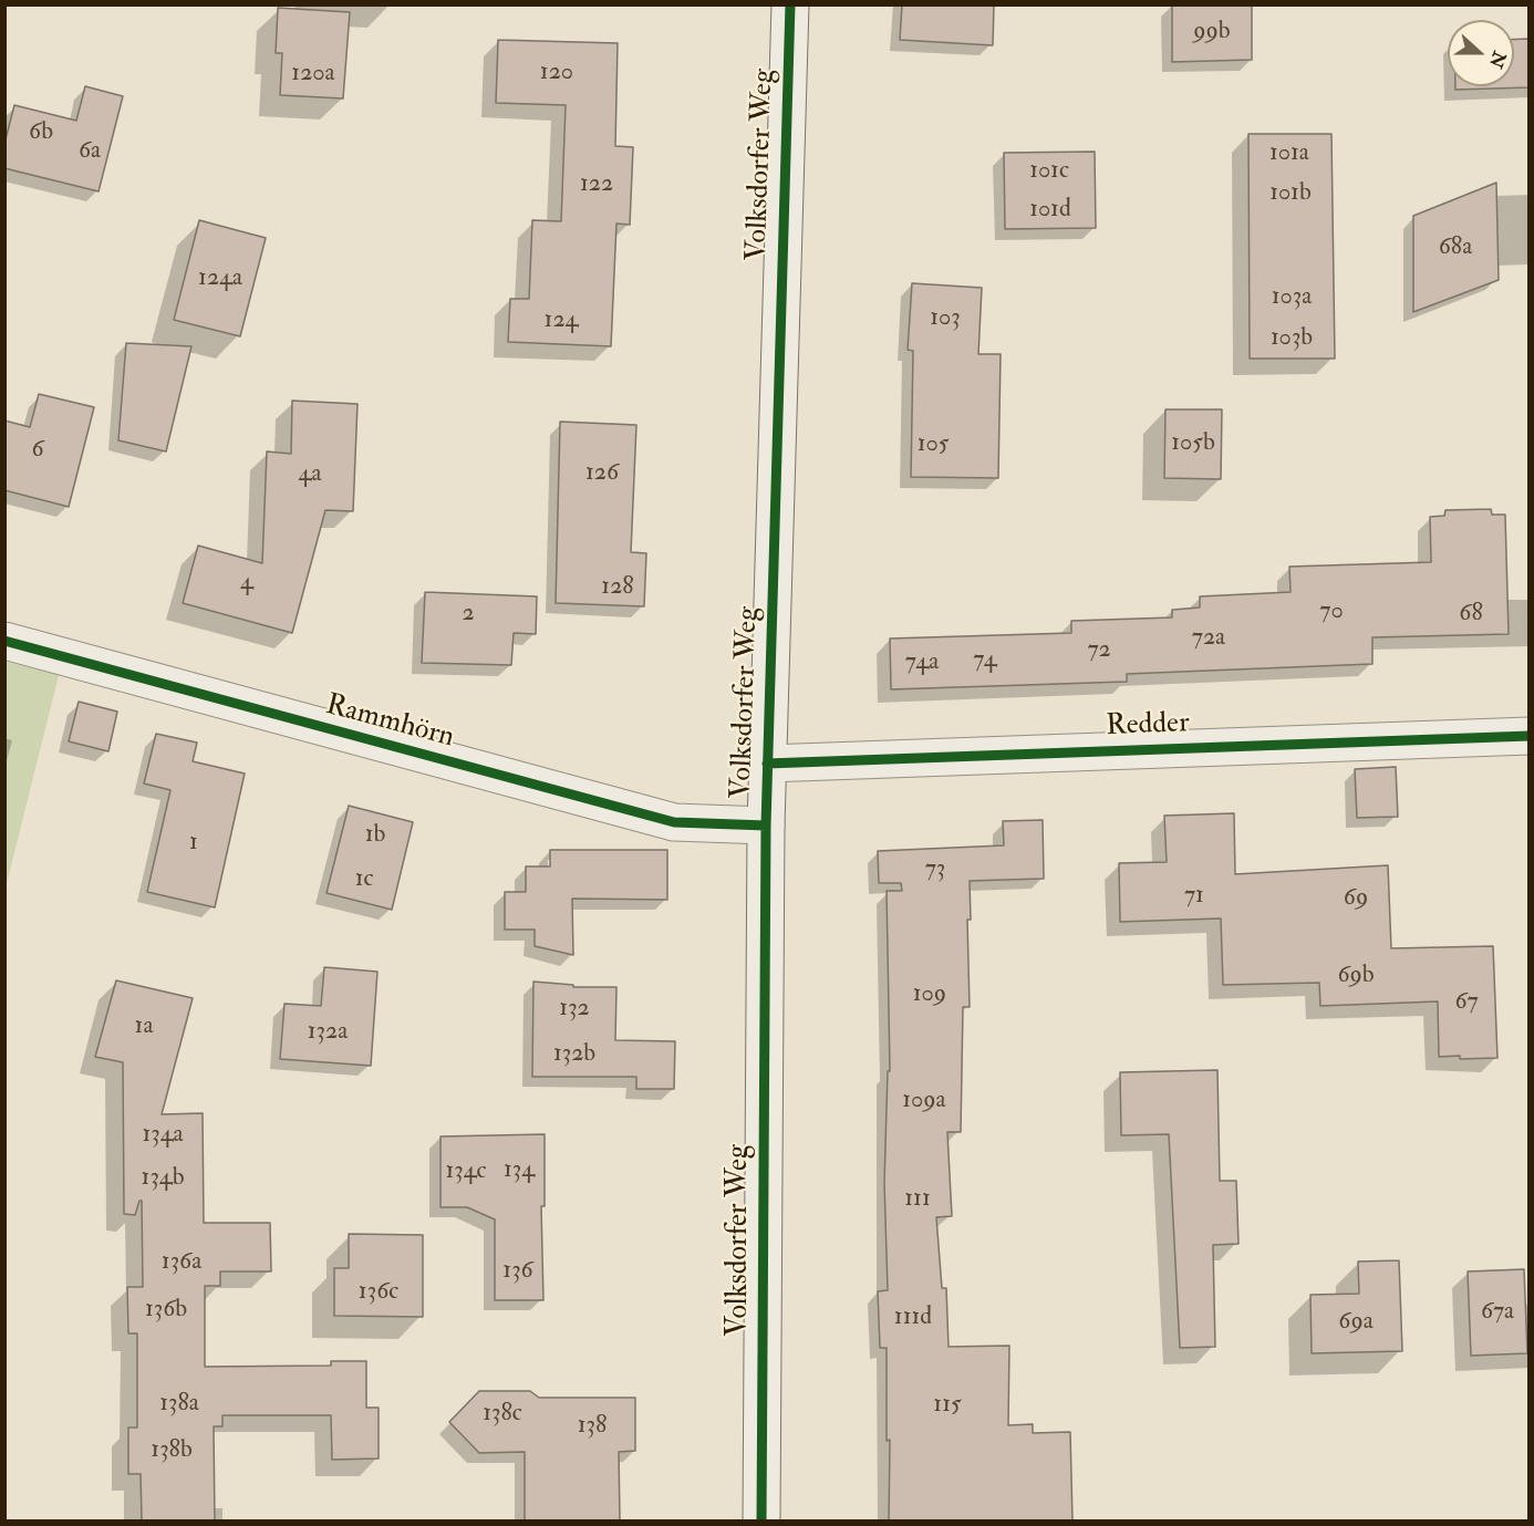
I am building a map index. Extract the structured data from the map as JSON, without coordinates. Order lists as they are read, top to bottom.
{
  "streets": {
    "street": ["Volksdorfer Weg", "Rammhörn", "Redder"]
  },
  "crossings": [
    ["Volksdorfer Weg", "Rammhörn"],
    ["Volksdorfer Weg", "Redder"]
  ],
  "house_numbers": [
    "99b",
    "120",
    "120a",
    "6b",
    "6a",
    "101a",
    "101c",
    "122",
    "101b",
    "101d",
    "68a",
    "124a",
    "103a",
    "103",
    "124",
    "103b",
    "105b",
    "105",
    "6",
    "126",
    "4a",
    "4",
    "128",
    "70",
    "2",
    "68",
    "72a",
    "72",
    "74",
    "74a",
    "1b",
    "1",
    "73",
    "1c",
    "71",
    "69",
    "69b",
    "109",
    "67",
    "132",
    "1a",
    "132a",
    "132b",
    "109a",
    "134a",
    "134",
    "134c",
    "134b",
    "111",
    "136a",
    "136",
    "136c",
    "136b",
    "67a",
    "111d",
    "69a",
    "138a",
    "115",
    "138c",
    "138",
    "138b"
  ],
  "north": "right"
}
